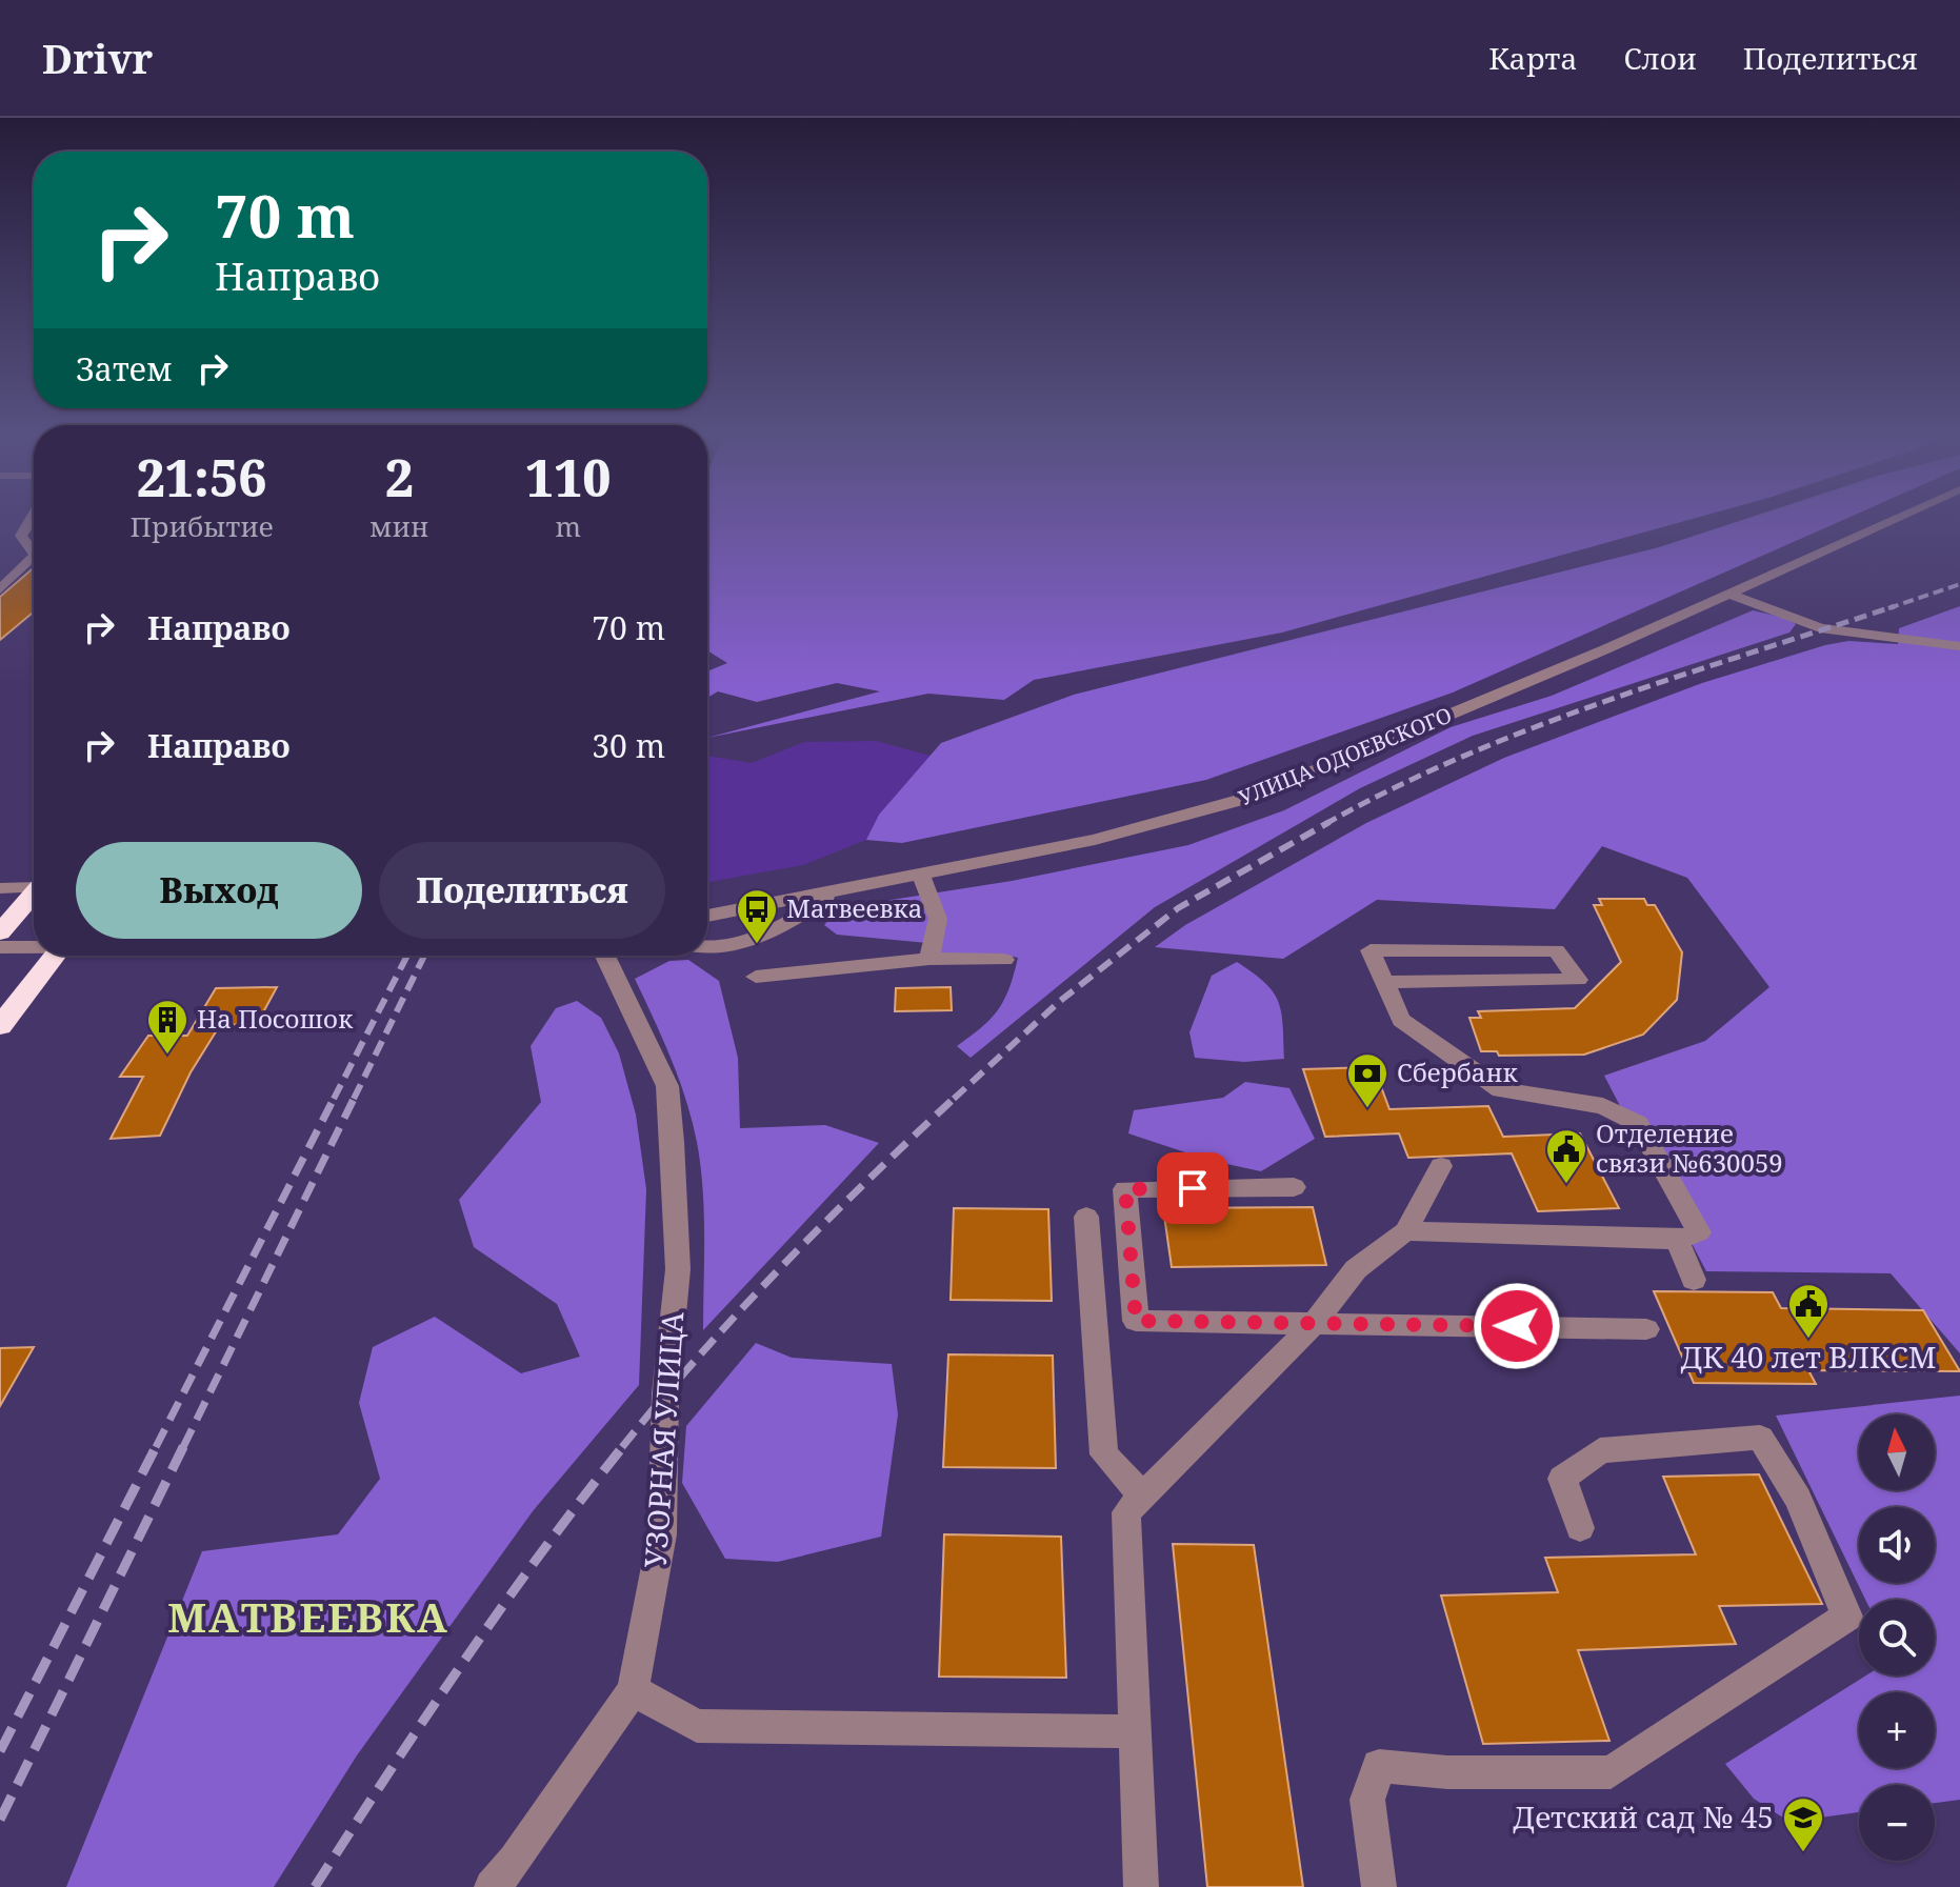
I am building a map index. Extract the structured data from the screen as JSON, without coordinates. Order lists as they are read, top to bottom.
{
  "streets": {
    "street": ["УЛИЦА ОДОЕВСКОГО", "УЗОРНАЯ УЛИЦА"]
  },
  "districts": ["МАТВЕЕВКА"],
  "places": {
    "bus stop": ["Матвеевка"],
    "building": ["На Посошок"],
    "bank": ["Сбербанк"],
    "public building": ["Отделение связи №630059", "ДК 40 лет ВЛКСМ"],
    "school or university": ["Детский сад № 45"]
  },
  "north": "top",
  "page": {
    "header": "Drivr",
    "nav": ["Карта", "Слои", "Поделиться"],
    "turn": ["70 m", "Направо"],
    "then": "Затем",
    "eta": [
      "21:56",
      "Прибытие",
      "2",
      "мин",
      "110",
      "m"
    ],
    "list": [
      {
        "name": "Направо",
        "value": "70 m"
      },
      {
        "name": "Направо",
        "value": "30 m"
      }
    ],
    "buttons": ["Выход", "Поделиться"],
    "map_buttons": ["+", "−"]
  }
}
